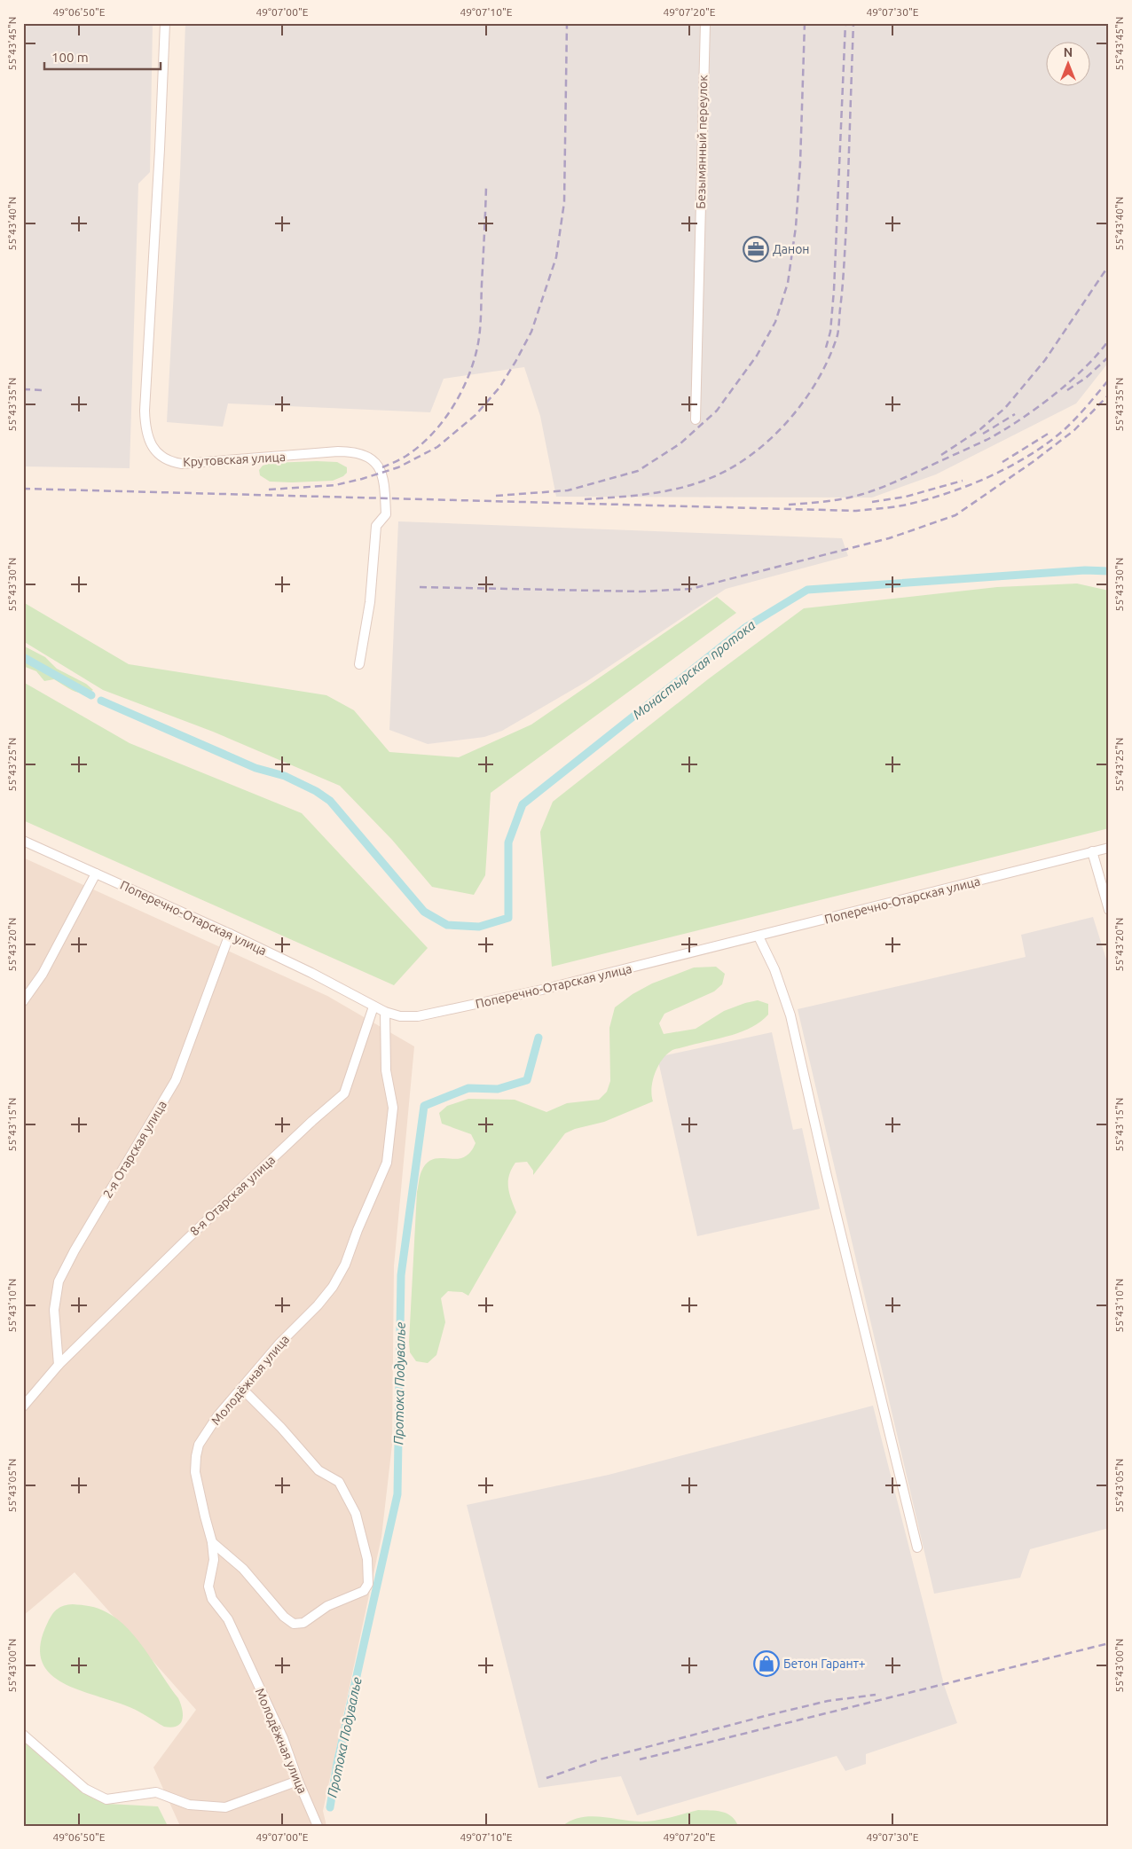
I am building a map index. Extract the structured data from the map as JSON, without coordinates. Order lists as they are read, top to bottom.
{
  "streets": {
    "street": [
      "Безымянный переулок",
      "Крутовская улица",
      "Поперечно-Отарская улица",
      "2-я Отарская улица",
      "8-я Отарская улица",
      "Молодёжная улица"
    ]
  },
  "crossings": [
    ["Поперечно-Отарская улица", "2-я Отарская улица"],
    ["Поперечно-Отарская улица", "8-я Отарская улица"],
    ["Поперечно-Отарская улица", "Молодёжная улица"],
    ["2-я Отарская улица", "8-я Отарская улица"]
  ],
  "water": ["Монастырская протока", "Протока Подувалье"],
  "places": {
    "office": ["Данон"],
    "shop": ["Бетон Гарант+"]
  },
  "scale_bar": "100 m",
  "north": "top",
  "coordinates": [
    "49°06'50\"E",
    "49°07'00\"E",
    "49°07'10\"E",
    "49°07'20\"E",
    "49°07'30\"E",
    "55°43'45\"N",
    "55°43'40\"N",
    "55°43'35\"N",
    "55°43'30\"N",
    "55°43'25\"N",
    "55°43'20\"N",
    "55°43'15\"N",
    "55°43'10\"N",
    "55°43'05\"N",
    "55°43'00\"N"
  ]
}
